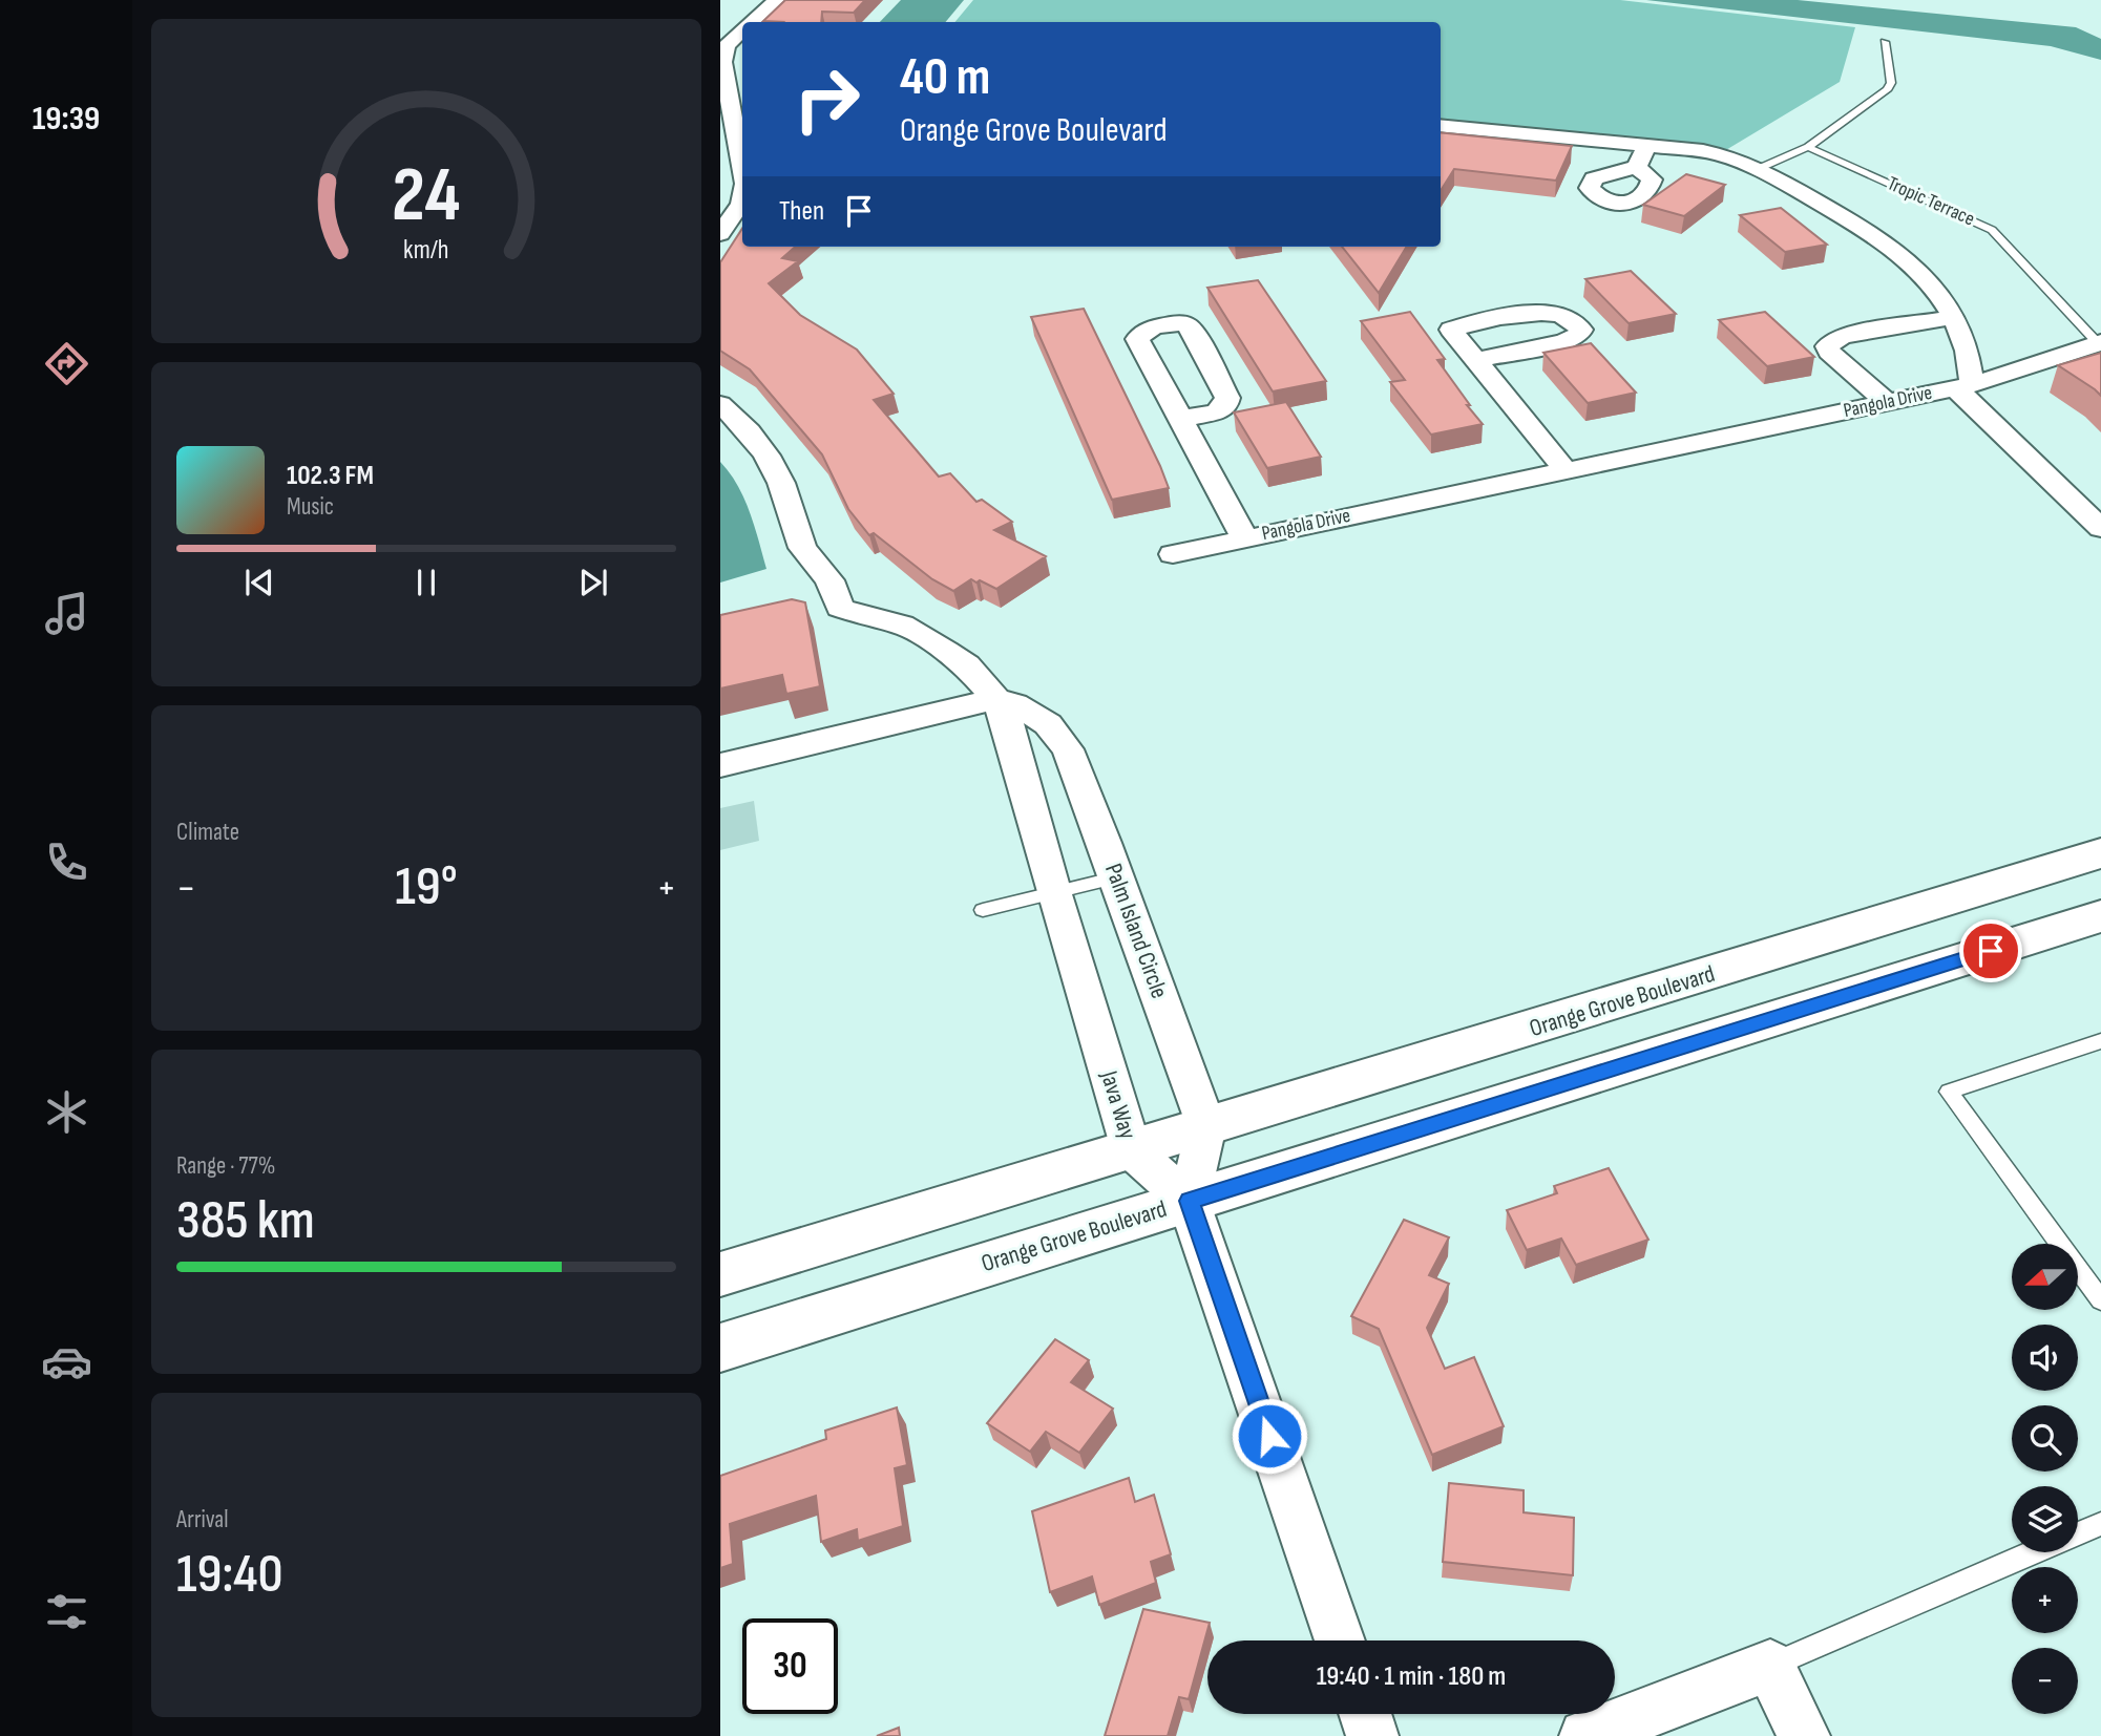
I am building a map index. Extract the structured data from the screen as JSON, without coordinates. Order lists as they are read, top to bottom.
{
  "streets": {
    "street": [
      "Tropic Terrace",
      "Pangola Drive",
      "Palm Island Circle",
      "Orange Grove Boulevard",
      "Java Way"
    ]
  },
  "crossings": [
    ["Tropic Terrace", "Pangola Drive"],
    ["Palm Island Circle", "Orange Grove Boulevard"],
    ["Palm Island Circle", "Java Way"],
    ["Orange Grove Boulevard", "Java Way"]
  ],
  "north": "left",
  "page": {
    "tabs": "19:39",
    "turn": ["40 m", "Orange Grove Boulevard"],
    "then": "Then",
    "song": ["102.3 FM", "Music"],
    "tile": [
      "Climate",
      ["Range · 77%", "385 km"],
      ["Arrival", "19:40"]
    ],
    "heat": ["−", "19°", "+"],
    "map_buttons": ["+", "−"],
    "limit": "30",
    "trip": "19:40 · 1 min · 180 m",
    "gauge": ["24", "km/h"]
  }
}
